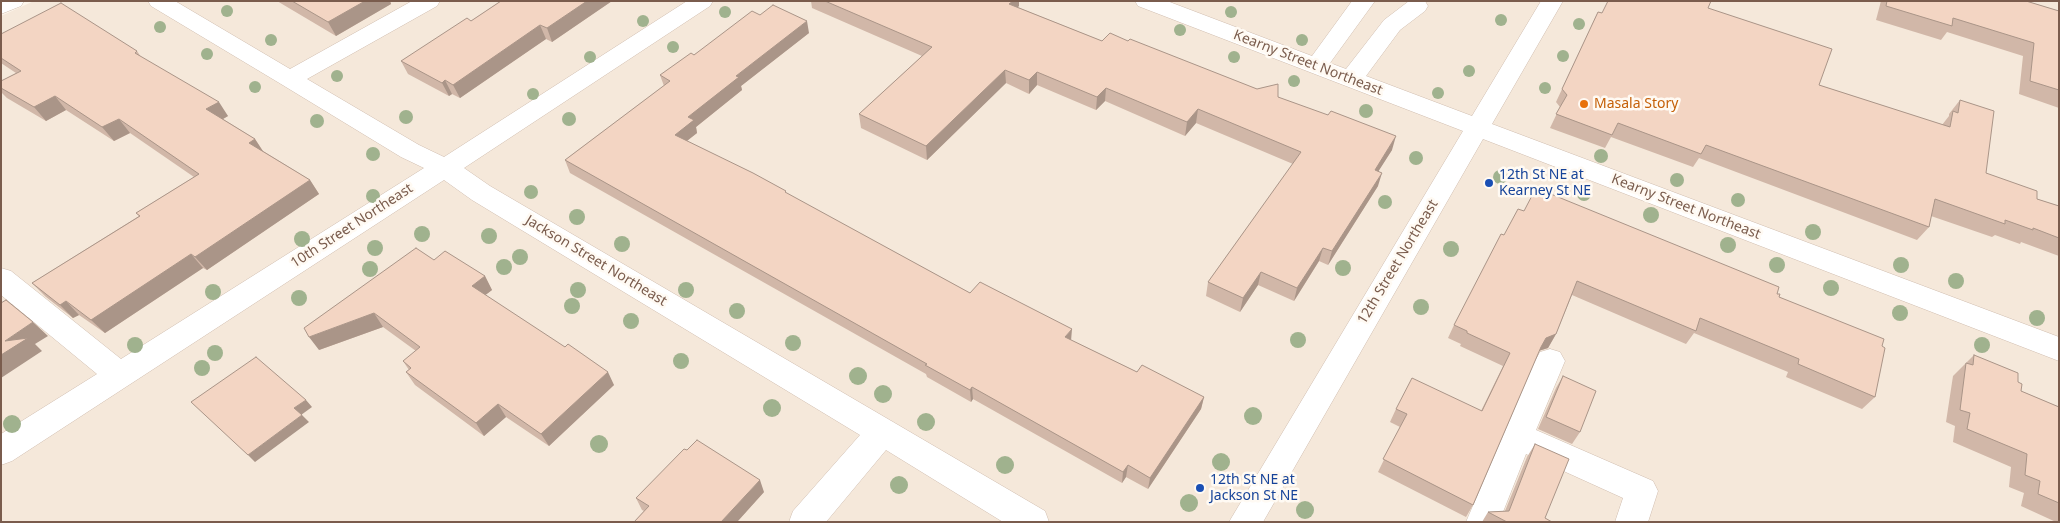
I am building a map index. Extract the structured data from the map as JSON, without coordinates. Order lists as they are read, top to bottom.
{
  "streets": {
    "street": [
      "Kearny Street Northeast",
      "10th Street Northeast",
      "Jackson Street Northeast",
      "12th Street Northeast"
    ]
  },
  "crossings": [
    ["Kearny Street Northeast", "12th Street Northeast"],
    ["10th Street Northeast", "Jackson Street Northeast"]
  ],
  "places": ["Masala Story", "12th St NE at Kearney St NE", "12th St NE at Jackson St NE"]
}
